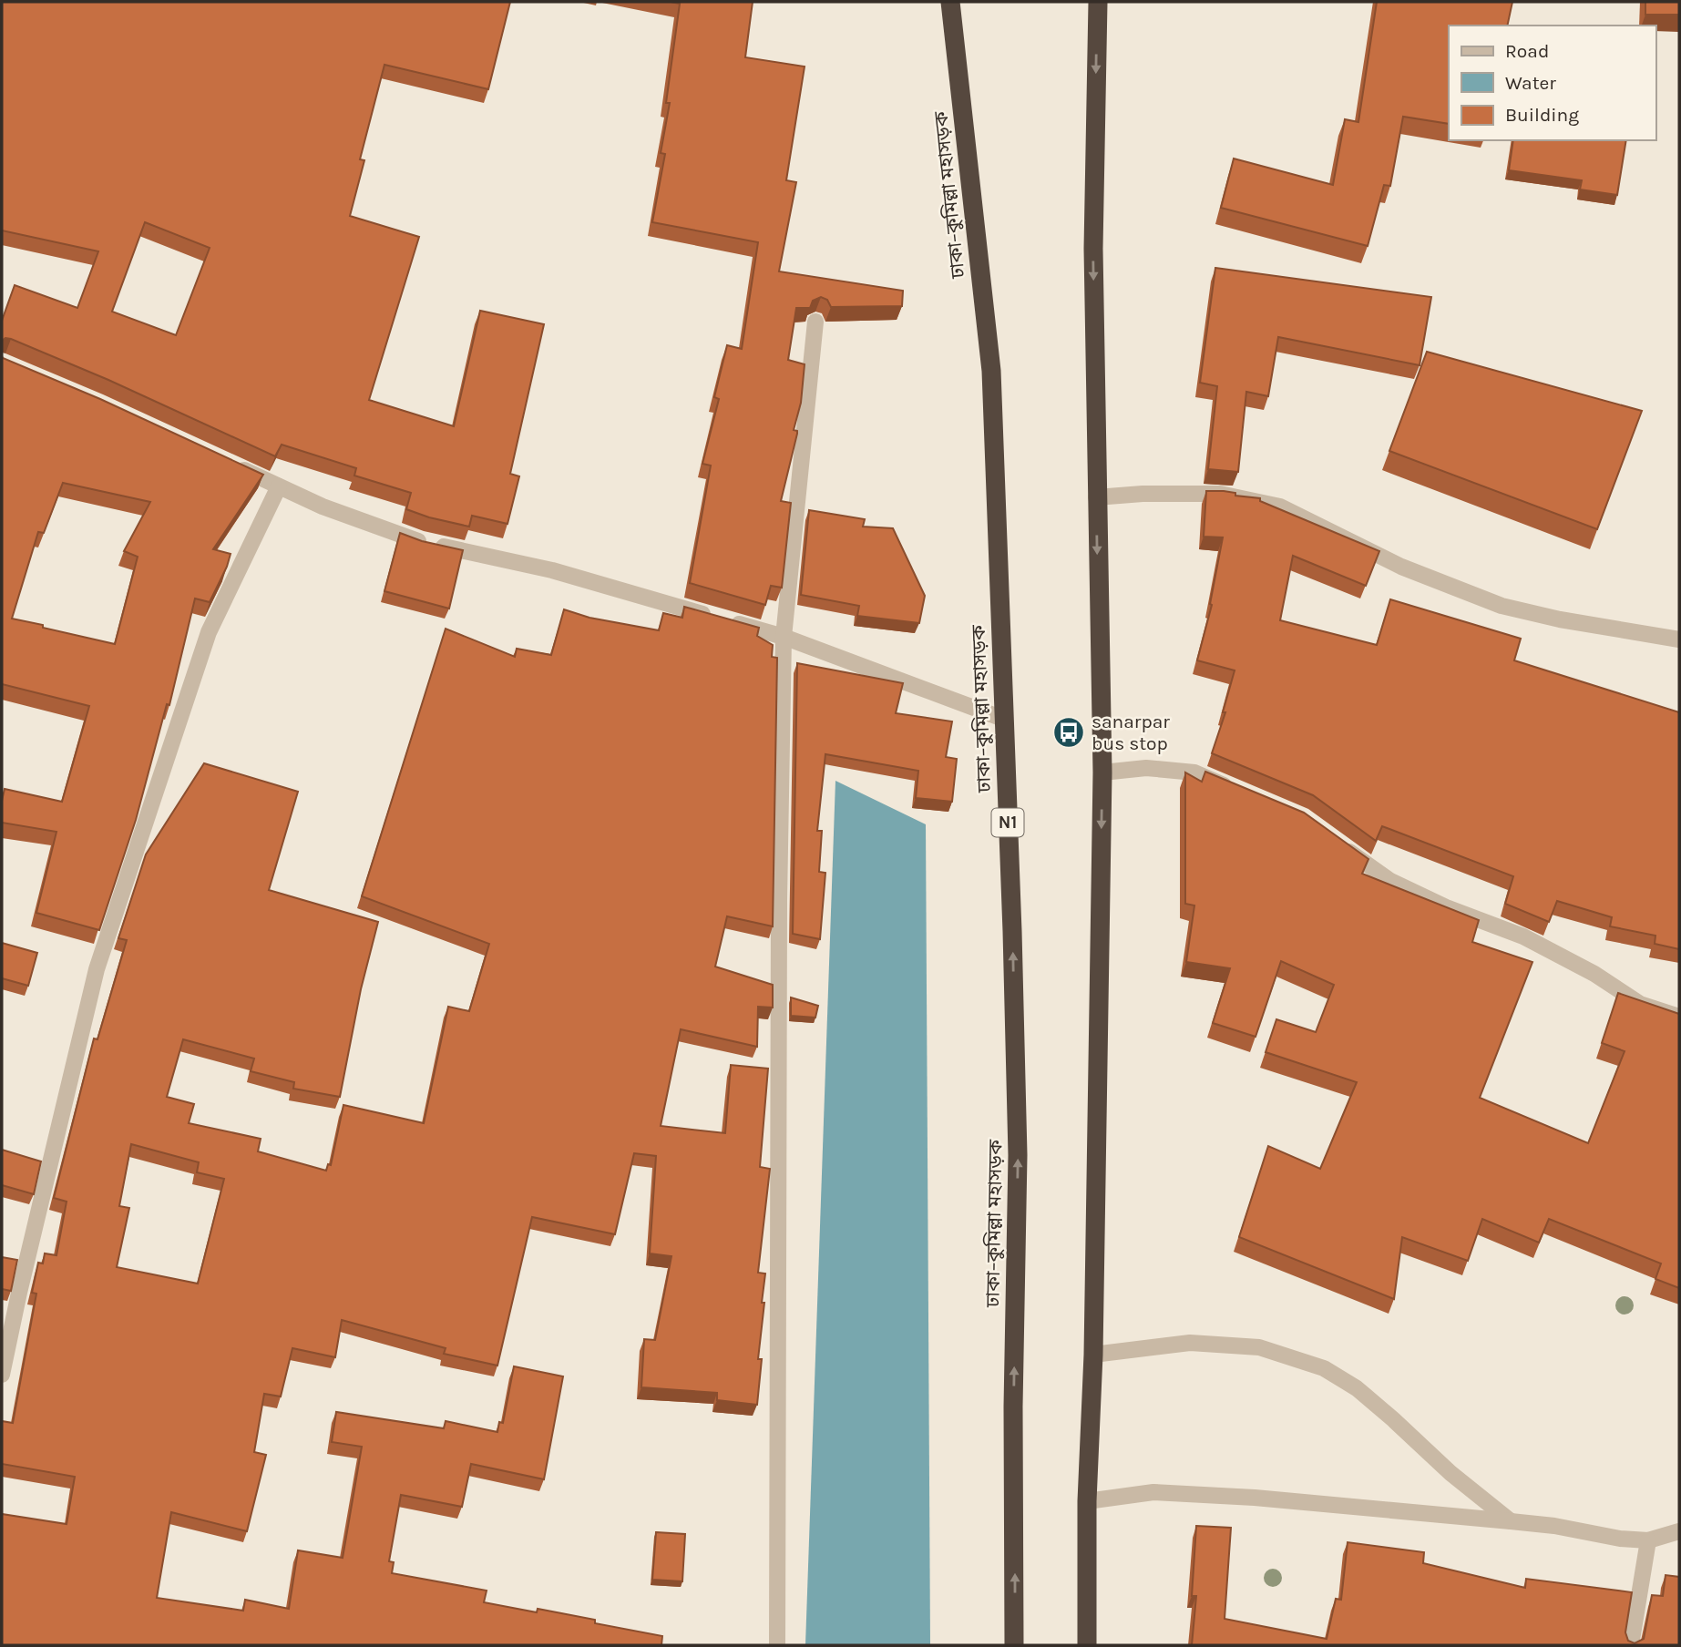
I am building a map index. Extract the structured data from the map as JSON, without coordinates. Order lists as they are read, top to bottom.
{
  "streets": {
    "highway": ["ঢাকা–কুমিল্লা মহাসড়ক", "N1"]
  },
  "places": {
    "bus stop": ["sanarpar bus stop"]
  },
  "legend": ["Road", "Water", "Building"]
}
